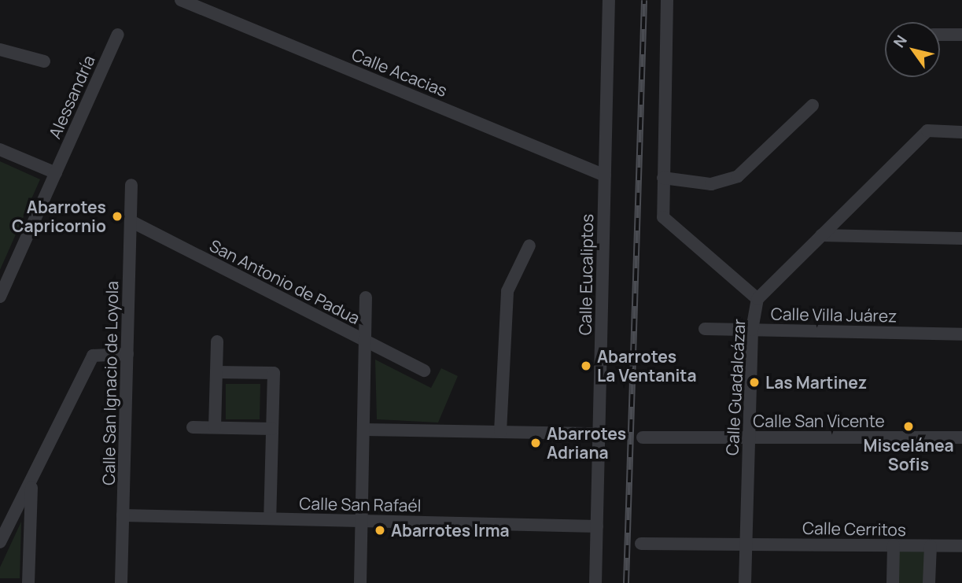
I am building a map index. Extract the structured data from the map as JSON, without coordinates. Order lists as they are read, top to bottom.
{
  "streets": {
    "street": [
      "Calle Acacias",
      "Alessandría",
      "Calle Eucaliptos",
      "San Antonio de Padua",
      "Calle Villa Juárez",
      "Calle San Ignacio de Loyola",
      "Calle Guadalcázar",
      "Calle San Vicente",
      "Calle San Rafaél",
      "Calle Cerritos"
    ]
  },
  "crossings": [
    ["Calle Acacias", "Calle Eucaliptos"],
    ["Calle Eucaliptos", "Calle San Rafaél"],
    ["San Antonio de Padua", "Calle San Ignacio de Loyola"],
    ["Calle Villa Juárez", "Calle Guadalcázar"],
    ["Calle San Ignacio de Loyola", "Calle San Rafaél"],
    ["Calle Guadalcázar", "Calle San Vicente"],
    ["Calle Guadalcázar", "Calle Cerritos"]
  ],
  "places": [
    "Abarrotes Capricornio",
    "Abarrotes La Ventanita",
    "Las Martinez",
    "Miscelánea Sofis",
    "Abarrotes Adriana",
    "Abarrotes Irma"
  ],
  "north": "top left"
}
